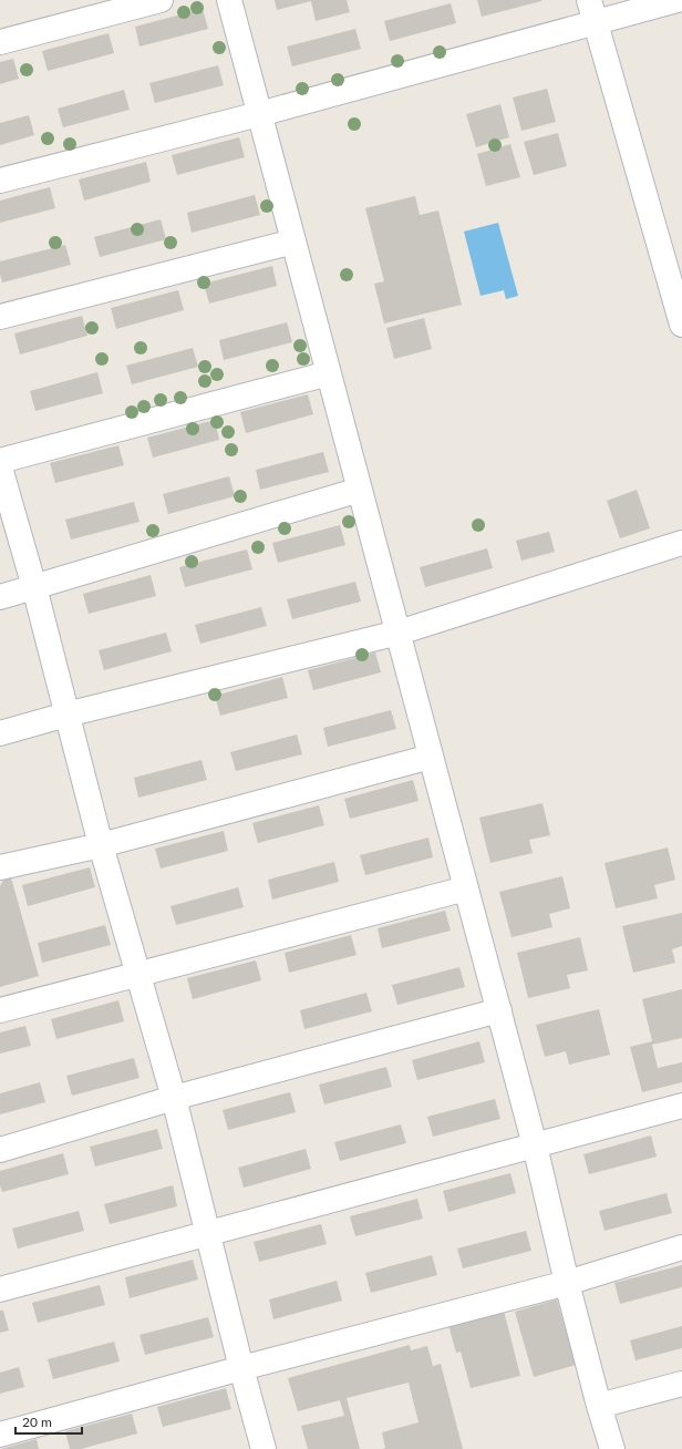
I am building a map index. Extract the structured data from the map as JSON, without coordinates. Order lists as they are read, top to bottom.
{
  "scale_bar": "20 m"
}
